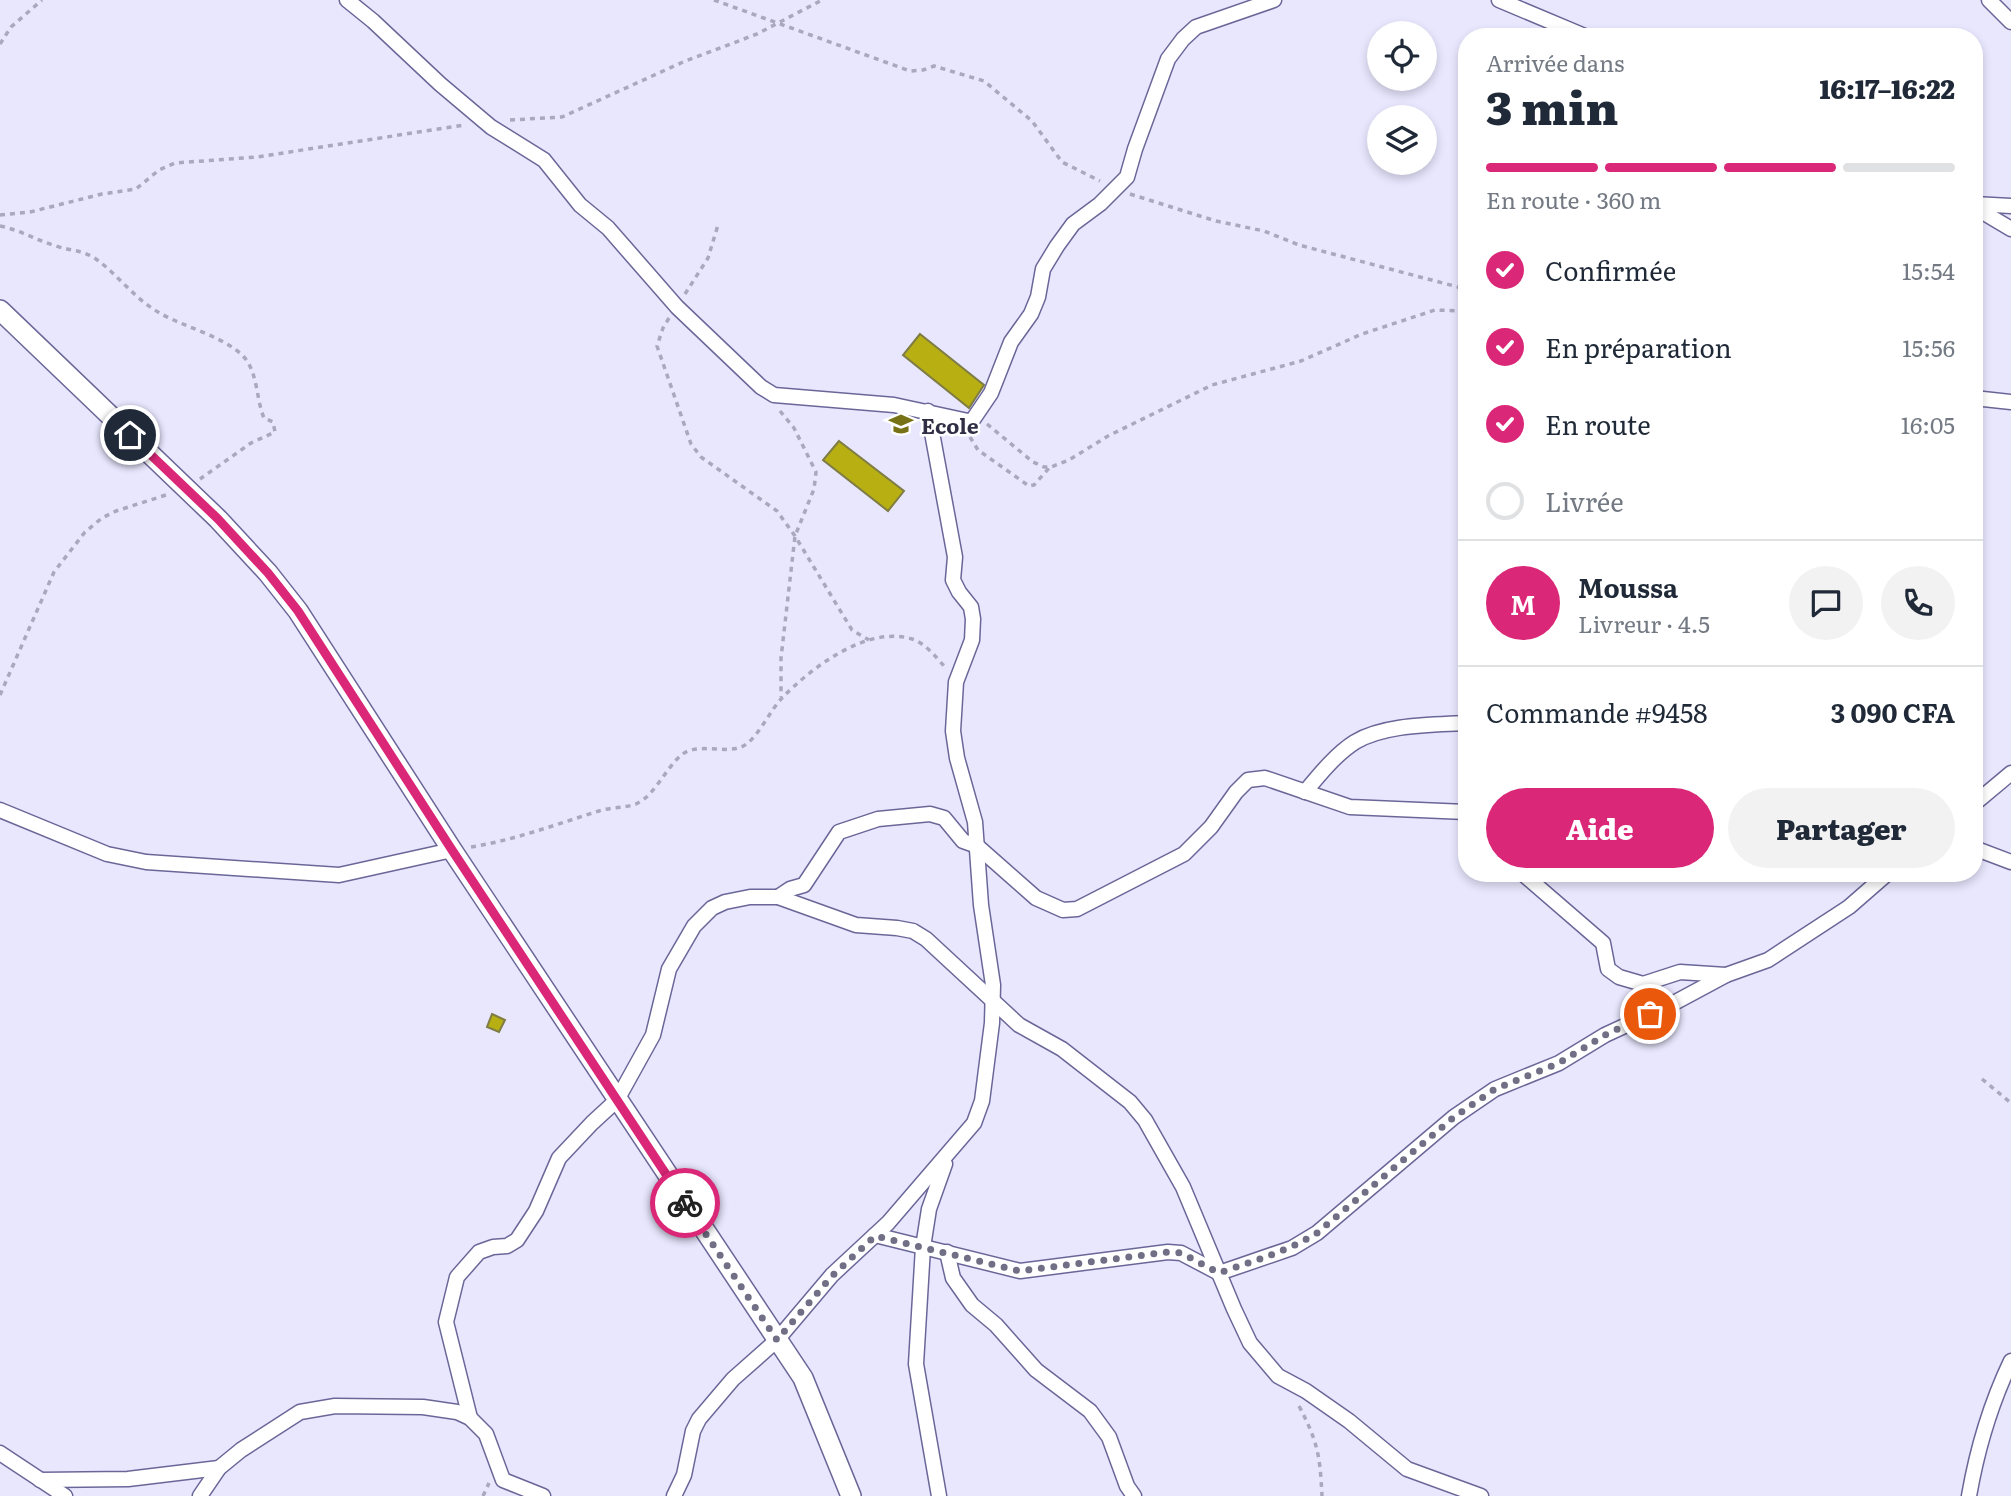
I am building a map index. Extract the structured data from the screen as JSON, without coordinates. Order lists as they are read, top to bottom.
{
  "places": {
    "school or university": ["Ecole"]
  },
  "page": {
    "heading": ["3 min", "Arrivée dans", "16:17–16:22"],
    "panel": [
      "Moussa",
      "Livreur · 4.5",
      "Commande #9458",
      "3 090 CFA"
    ],
    "bar": "En route · 360 m",
    "list": [
      ["Confirmée", "15:54"],
      ["En préparation", "15:56"],
      ["En route", "16:05"],
      "Livrée"
    ],
    "round": "M",
    "buttons": ["Aide", "Partager"]
  }
}
